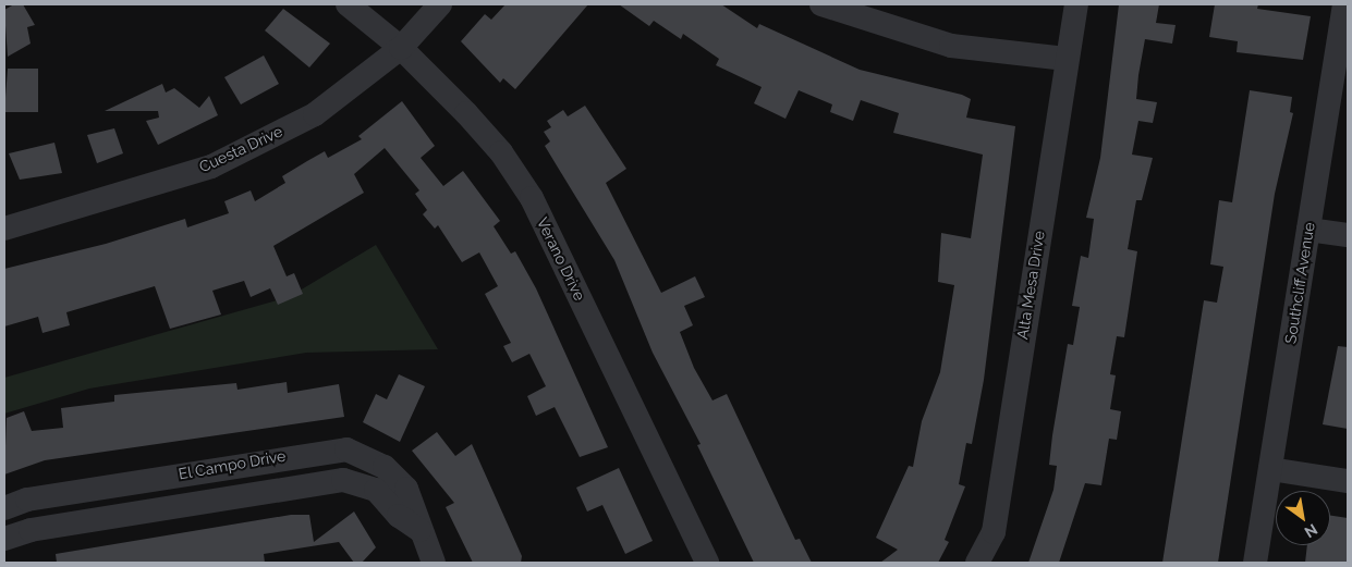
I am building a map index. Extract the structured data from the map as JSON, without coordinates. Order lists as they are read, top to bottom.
{
  "streets": {
    "street": [
      "Cuesta Drive",
      "Verano Drive",
      "Southcliff Avenue",
      "Alta Mesa Drive",
      "El Campo Drive"
    ]
  },
  "crossings": [
    ["Cuesta Drive", "Verano Drive"]
  ],
  "north": "bottom right"
}
